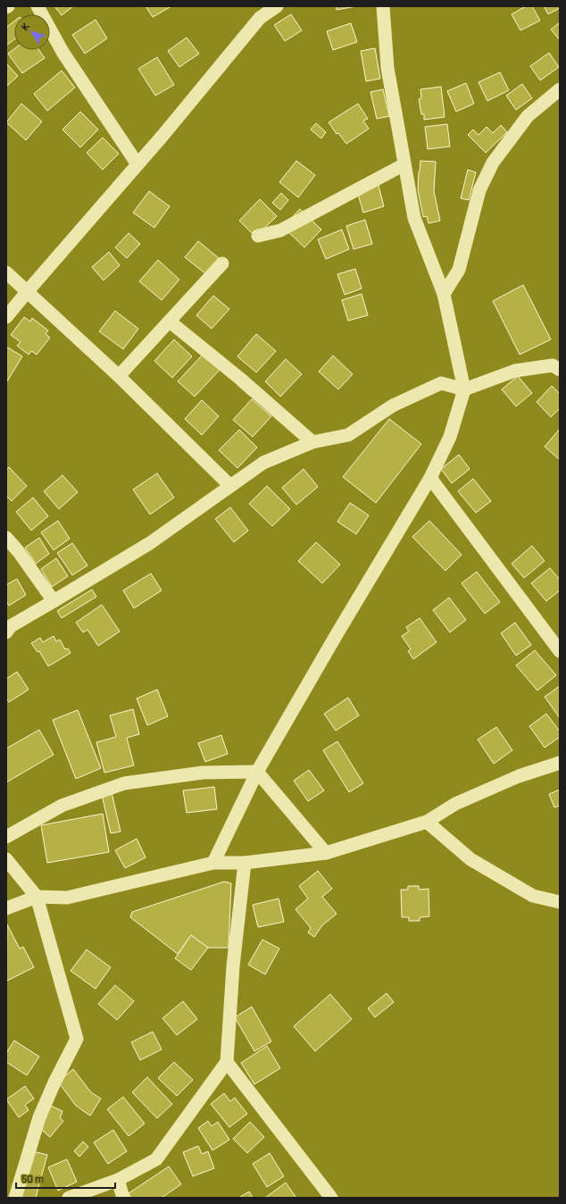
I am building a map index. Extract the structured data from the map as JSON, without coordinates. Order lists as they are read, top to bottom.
{
  "scale_bar": "50 m",
  "north": "top left"
}
